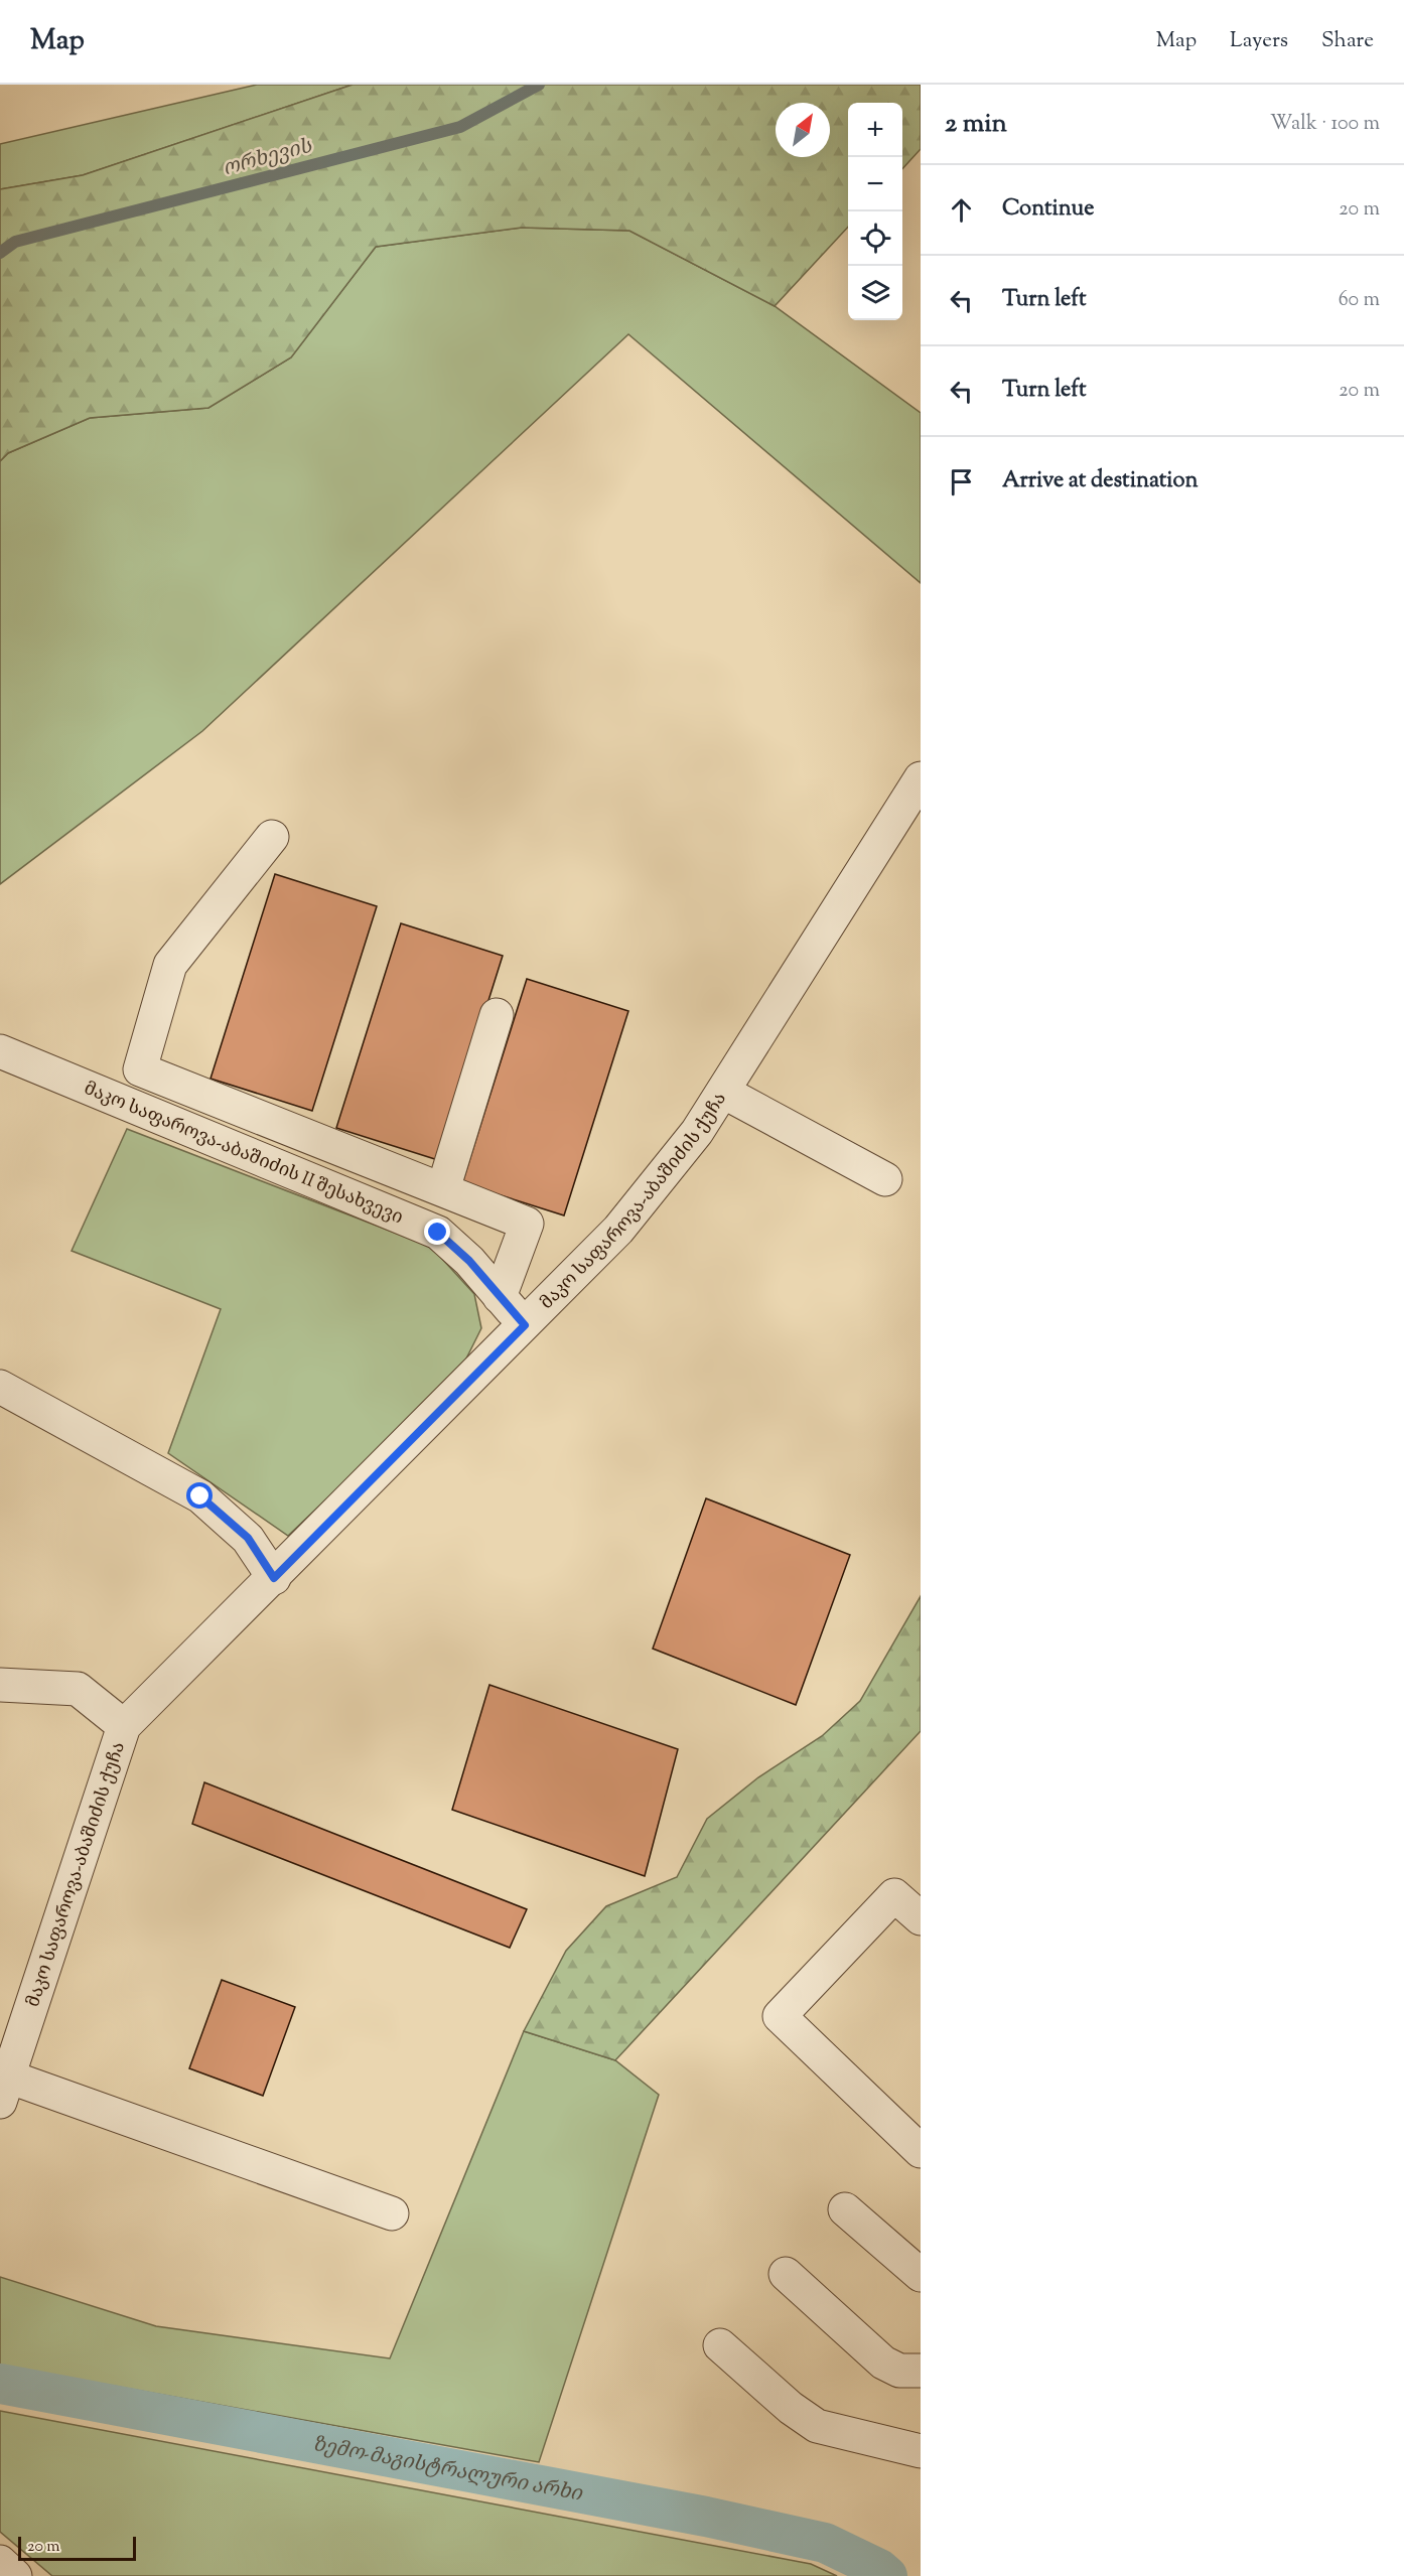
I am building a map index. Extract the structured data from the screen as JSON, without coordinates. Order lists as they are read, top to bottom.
{
  "streets": {
    "street": ["მაკო საფაროვა-აბაშიძის II შესახვევი", "მაკო საფაროვა-აბაშიძის ქუჩა"]
  },
  "crossings": [
    ["მაკო საფაროვა-აბაშიძის II შესახვევი", "მაკო საფაროვა-აბაშიძის ქუჩა"]
  ],
  "water": ["ორხევის", "ზემო-მაგისტრალური არხი"],
  "scale_bar": "20 m",
  "north": "top right",
  "page": {
    "header": "Map",
    "nav": ["Map", "Layers", "Share"],
    "heading": ["2 min", "Walk · 100 m"],
    "map_buttons": ["+", "−"],
    "list": [
      ["Continue", "20 m"],
      ["Turn left", "60 m"],
      ["Turn left", "20 m"],
      "Arrive at destination"
    ],
    "scale": "20 m"
  }
}
